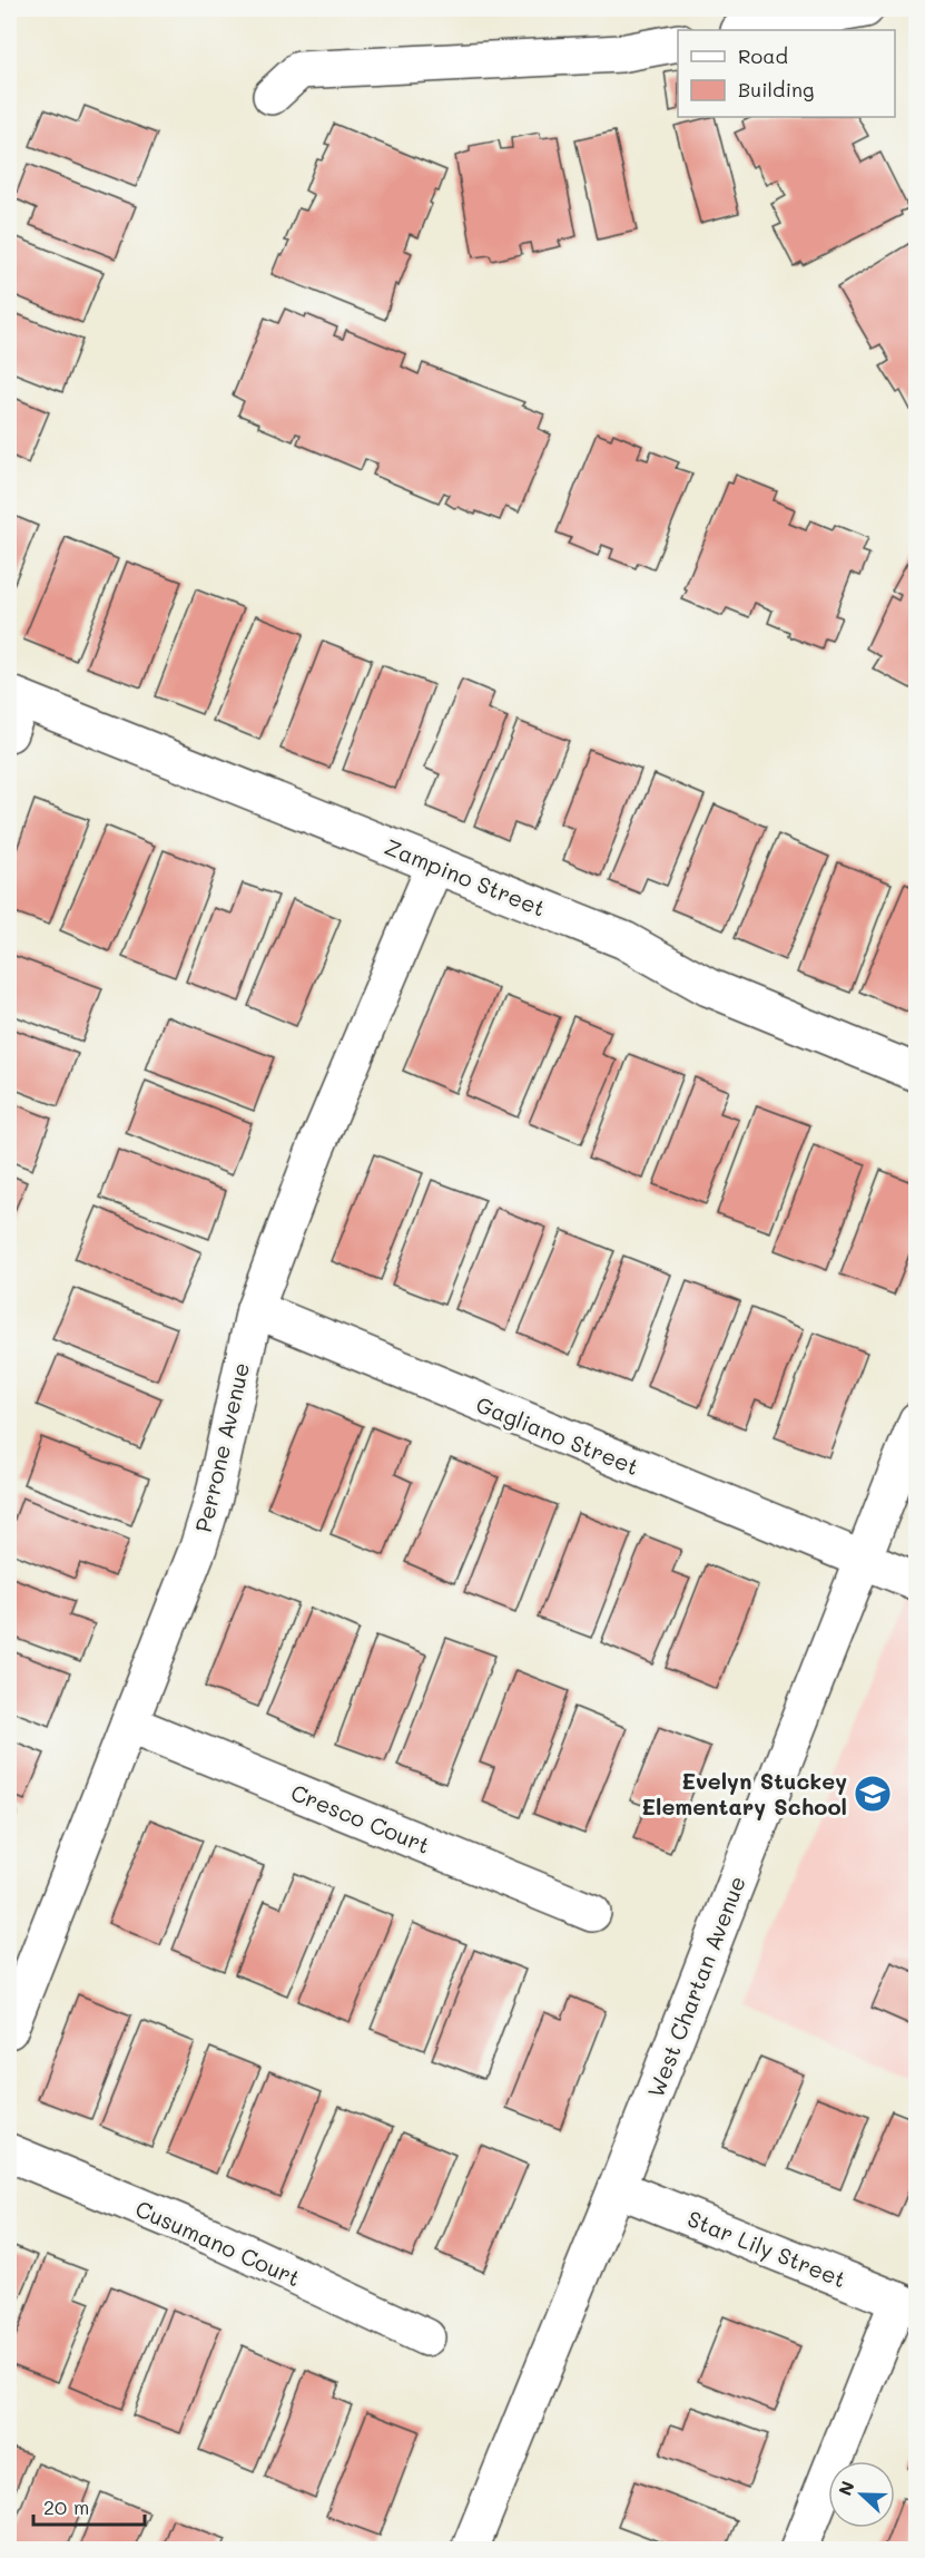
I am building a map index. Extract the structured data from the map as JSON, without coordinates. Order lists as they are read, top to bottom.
{
  "streets": {
    "street": [
      "Zampino Street",
      "Gagliano Street",
      "Perrone Avenue",
      "Cresco Court",
      "West Chartan Avenue",
      "Cusumano Court",
      "Star Lily Street"
    ]
  },
  "crossings": [
    ["Zampino Street", "Perrone Avenue"],
    ["Gagliano Street", "Perrone Avenue"],
    ["Gagliano Street", "West Chartan Avenue"],
    ["Perrone Avenue", "Cresco Court"],
    ["West Chartan Avenue", "Star Lily Street"]
  ],
  "places": {
    "school or university": ["Evelyn Stuckey Elementary School"]
  },
  "legend": ["Road", "Building"],
  "scale_bar": "20 m",
  "north": "left"
}
